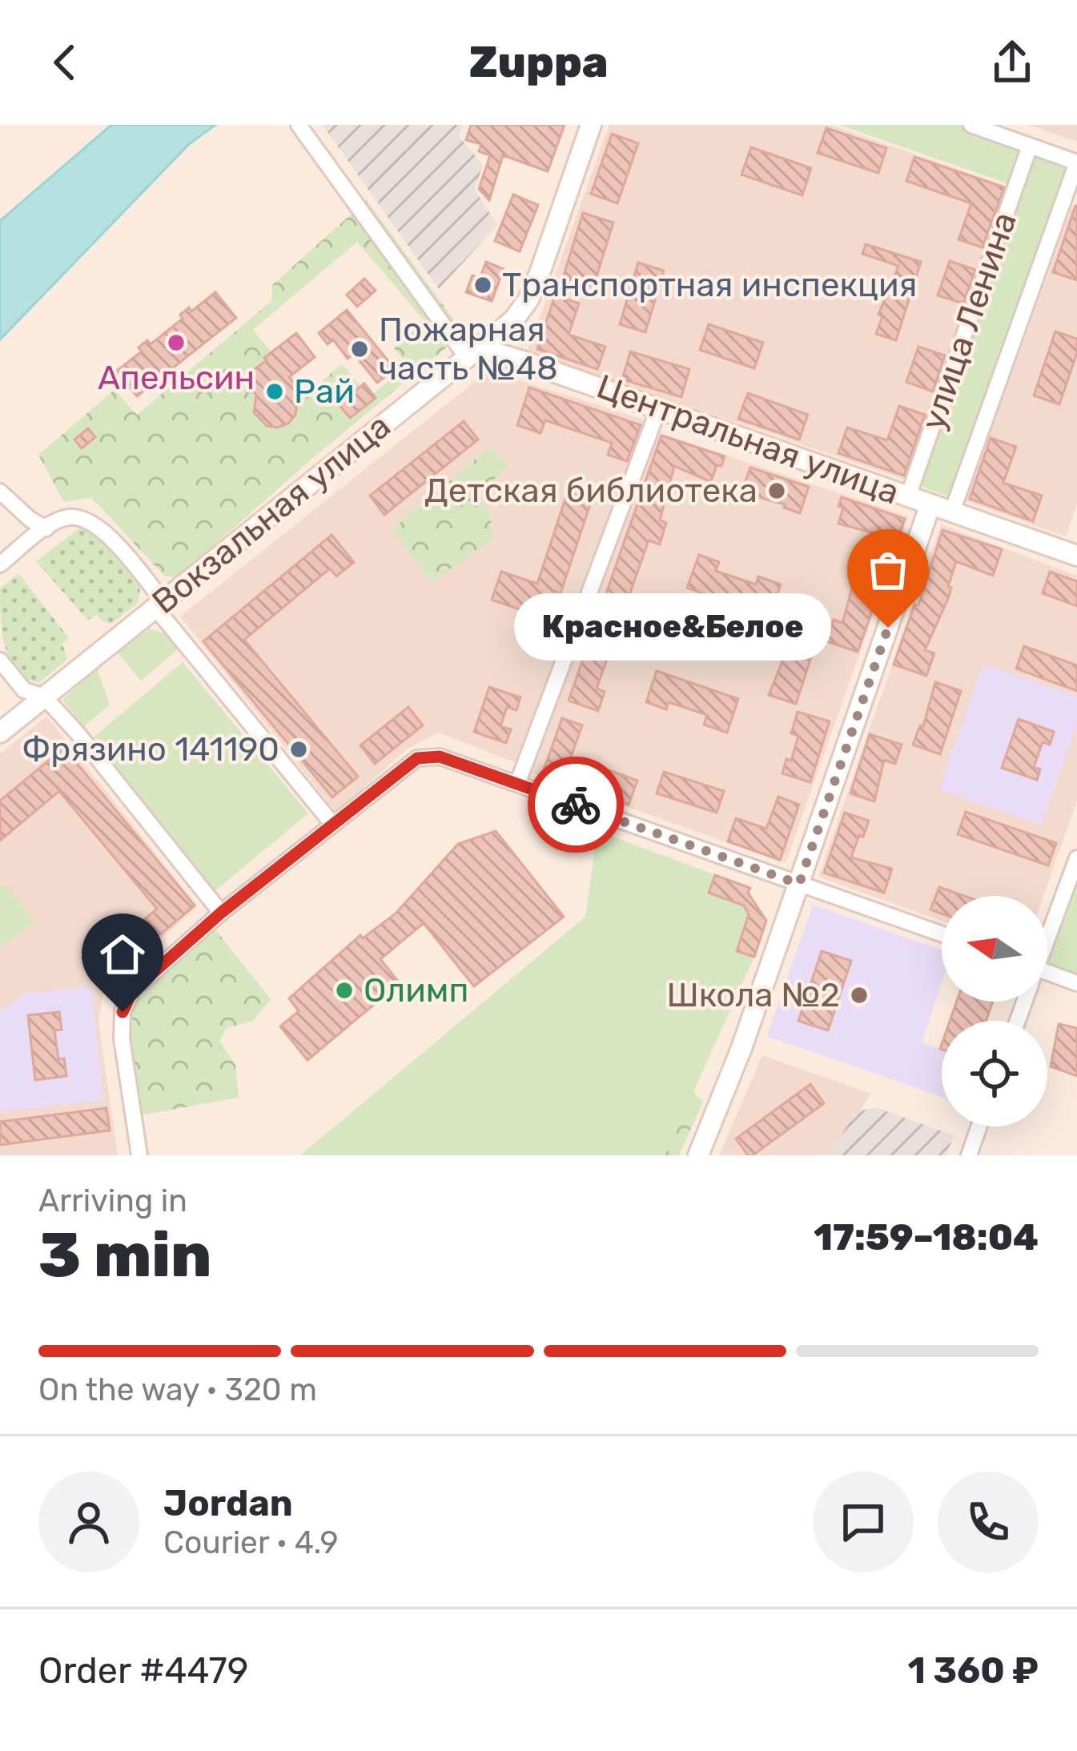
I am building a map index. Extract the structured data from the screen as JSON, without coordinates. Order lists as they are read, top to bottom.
{
  "streets": {
    "street": ["улица Ленина", "Центральная улица", "Вокзальная улица"]
  },
  "crossings": [
    ["улица Ленина", "Центральная улица"],
    ["Центральная улица", "Вокзальная улица"]
  ],
  "places": [
    "Транспортная инспекция",
    "Апельсин",
    "Пожарная часть №48",
    "Рай",
    "Детская библиотека",
    "Красное&Белое",
    "Фрязино 141190",
    "Олимп",
    "Школа №2"
  ],
  "north": "left",
  "page": {
    "header": "Zuppa",
    "bubble": "Красное&Белое",
    "heading": ["3 min", "Arriving in", "17:59–18:04"],
    "panel": [
      "Jordan",
      "Courier · 4.9",
      "Order #4479",
      "1 360 ₽"
    ],
    "bar": "On the way · 320 m"
  }
}
